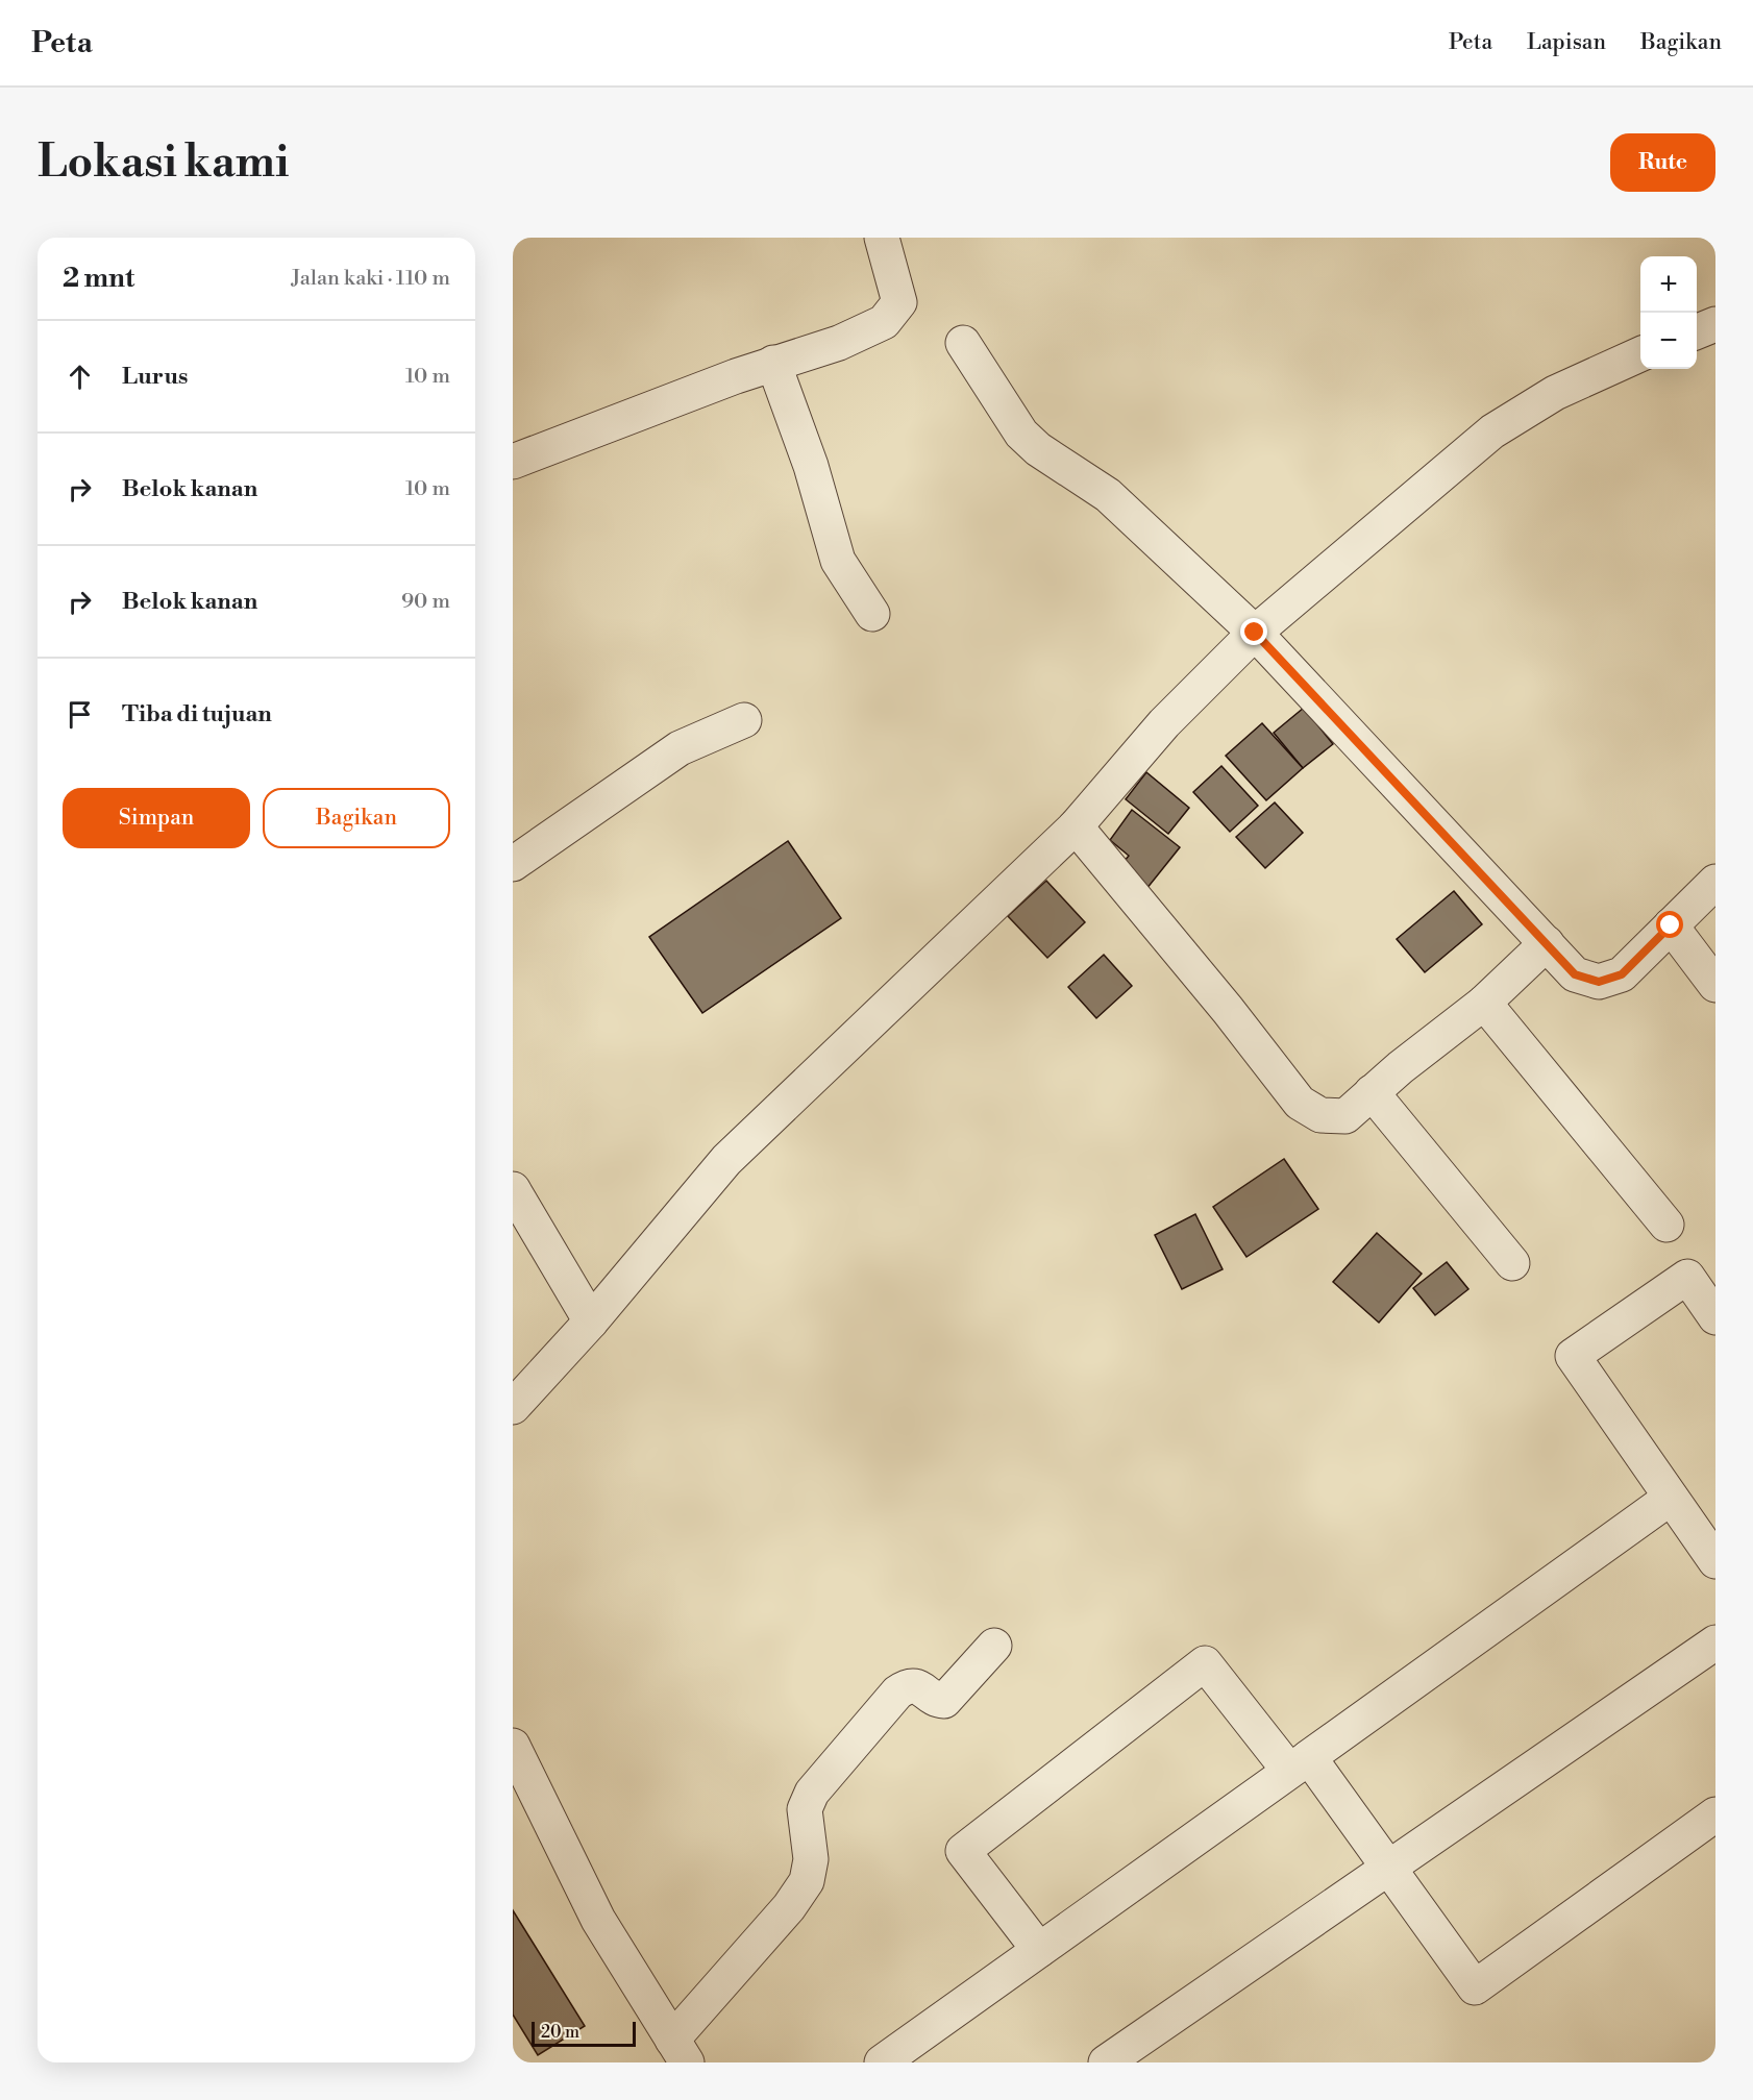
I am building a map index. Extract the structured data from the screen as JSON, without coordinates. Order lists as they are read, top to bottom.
{
  "scale_bar": "20 m",
  "page": {
    "header": "Peta",
    "nav": ["Peta", "Lapisan", "Bagikan"],
    "buttons": [
      "Rute",
      ["Simpan", "Bagikan"]
    ],
    "title": "Lokasi kami",
    "heading": ["2 mnt", "Jalan kaki · 110 m"],
    "map_buttons": ["+", "−"],
    "list": [
      ["Lurus", "10 m"],
      ["Belok kanan", "10 m"],
      ["Belok kanan", "90 m"],
      "Tiba di tujuan"
    ],
    "scale": "20 m"
  }
}
